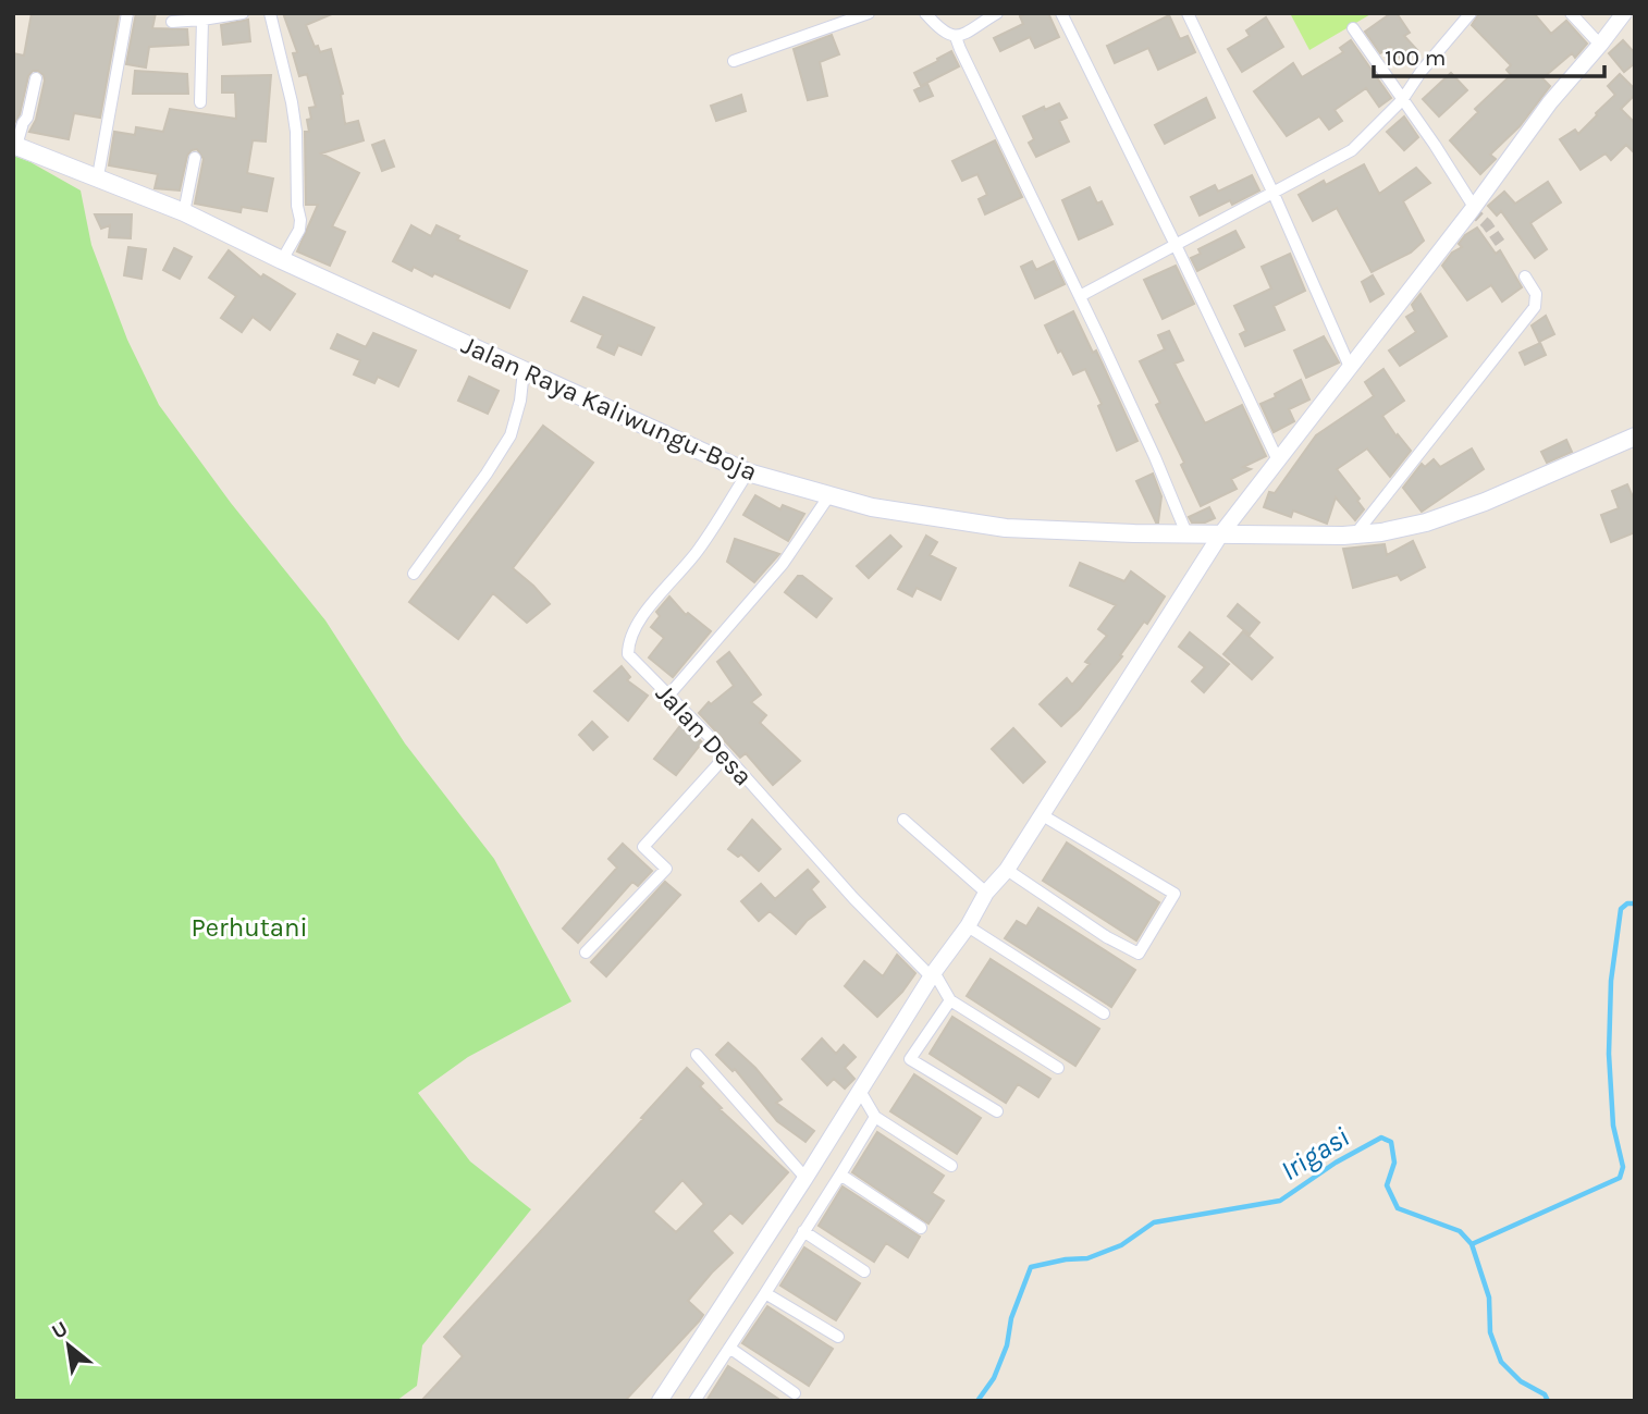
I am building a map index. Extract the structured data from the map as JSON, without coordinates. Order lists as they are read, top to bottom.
{
  "streets": {
    "main road": ["Jalan Raya Kaliwungu-Boja"],
    "street": ["Jalan Desa"]
  },
  "crossings": [
    ["Jalan Raya Kaliwungu-Boja", "Jalan Desa"]
  ],
  "water": ["Irigasi"],
  "parks": ["Perhutani"],
  "scale_bar": "100 m",
  "north": "top left"
}
